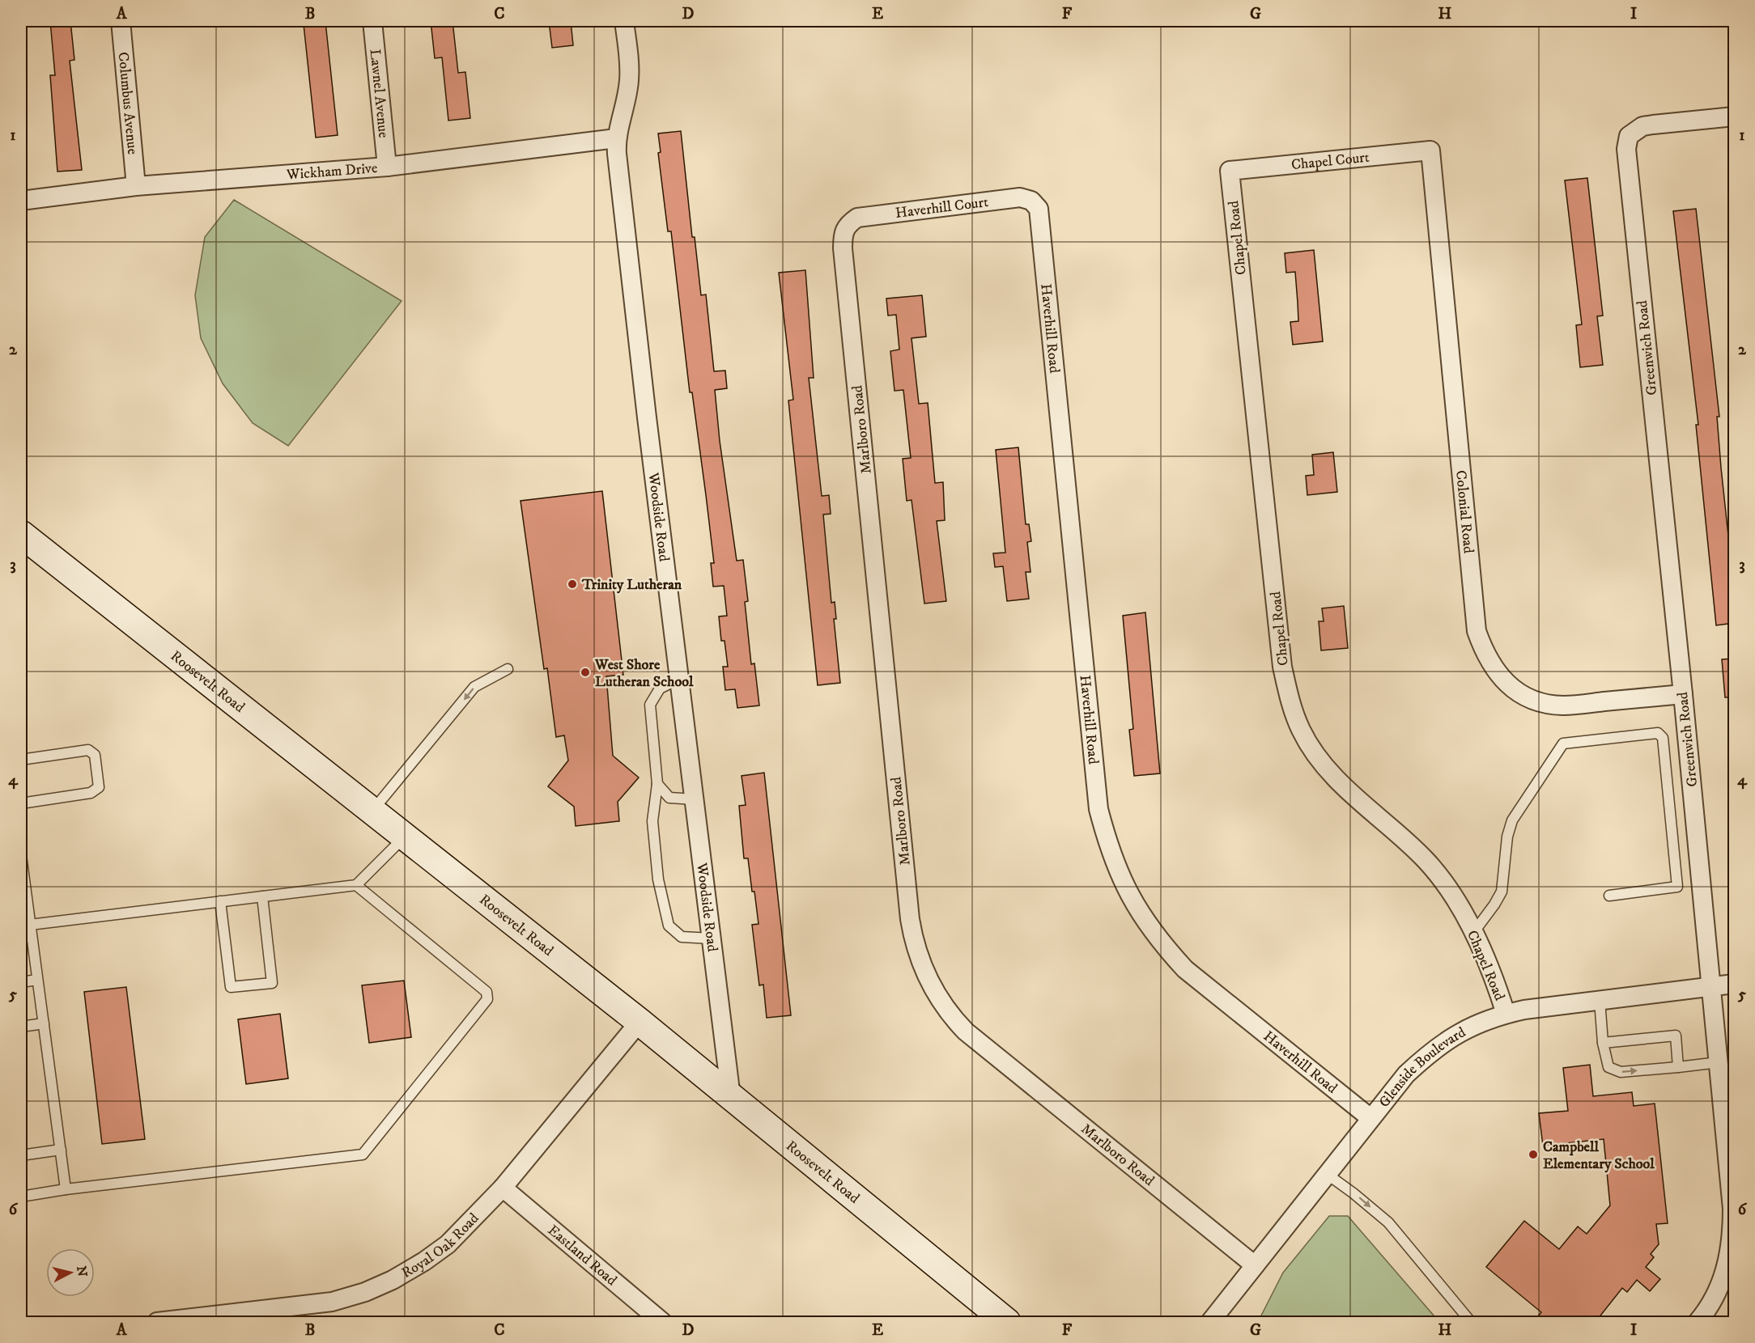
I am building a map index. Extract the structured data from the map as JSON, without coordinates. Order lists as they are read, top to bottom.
{
  "streets": {
    "street": [
      "Lawnel Avenue",
      "Columbus Avenue",
      "Chapel Court",
      "Wickham Drive",
      "Haverhill Court",
      "Chapel Road",
      "Haverhill Road",
      "Greenwich Road",
      "Marlboro Road",
      "Colonial Road",
      "Woodside Road",
      "Roosevelt Road",
      "Glenside Boulevard",
      "Royal Oak Road",
      "Eastland Road"
    ]
  },
  "crossings": [
    ["Lawnel Avenue", "Wickham Drive"],
    ["Columbus Avenue", "Wickham Drive"],
    ["Chapel Court", "Chapel Road"],
    ["Chapel Court", "Colonial Road"],
    ["Wickham Drive", "Woodside Road"],
    ["Haverhill Court", "Haverhill Road"],
    ["Haverhill Court", "Marlboro Road"],
    ["Chapel Road", "Glenside Boulevard"],
    ["Haverhill Road", "Glenside Boulevard"],
    ["Greenwich Road", "Colonial Road"],
    ["Greenwich Road", "Glenside Boulevard"],
    ["Marlboro Road", "Glenside Boulevard"],
    ["Woodside Road", "Roosevelt Road"],
    ["Roosevelt Road", "Royal Oak Road"],
    ["Royal Oak Road", "Eastland Road"]
  ],
  "places": ["Trinity Lutheran", "West Shore Lutheran School", "Campbell Elementary School"],
  "north": "right",
  "grid": {
    "columns": [
      "A",
      "B",
      "C",
      "D",
      "E",
      "F",
      "G",
      "H",
      "I"
    ],
    "rows": [
      "1",
      "2",
      "3",
      "4",
      "5",
      "6"
    ]
  }
}
